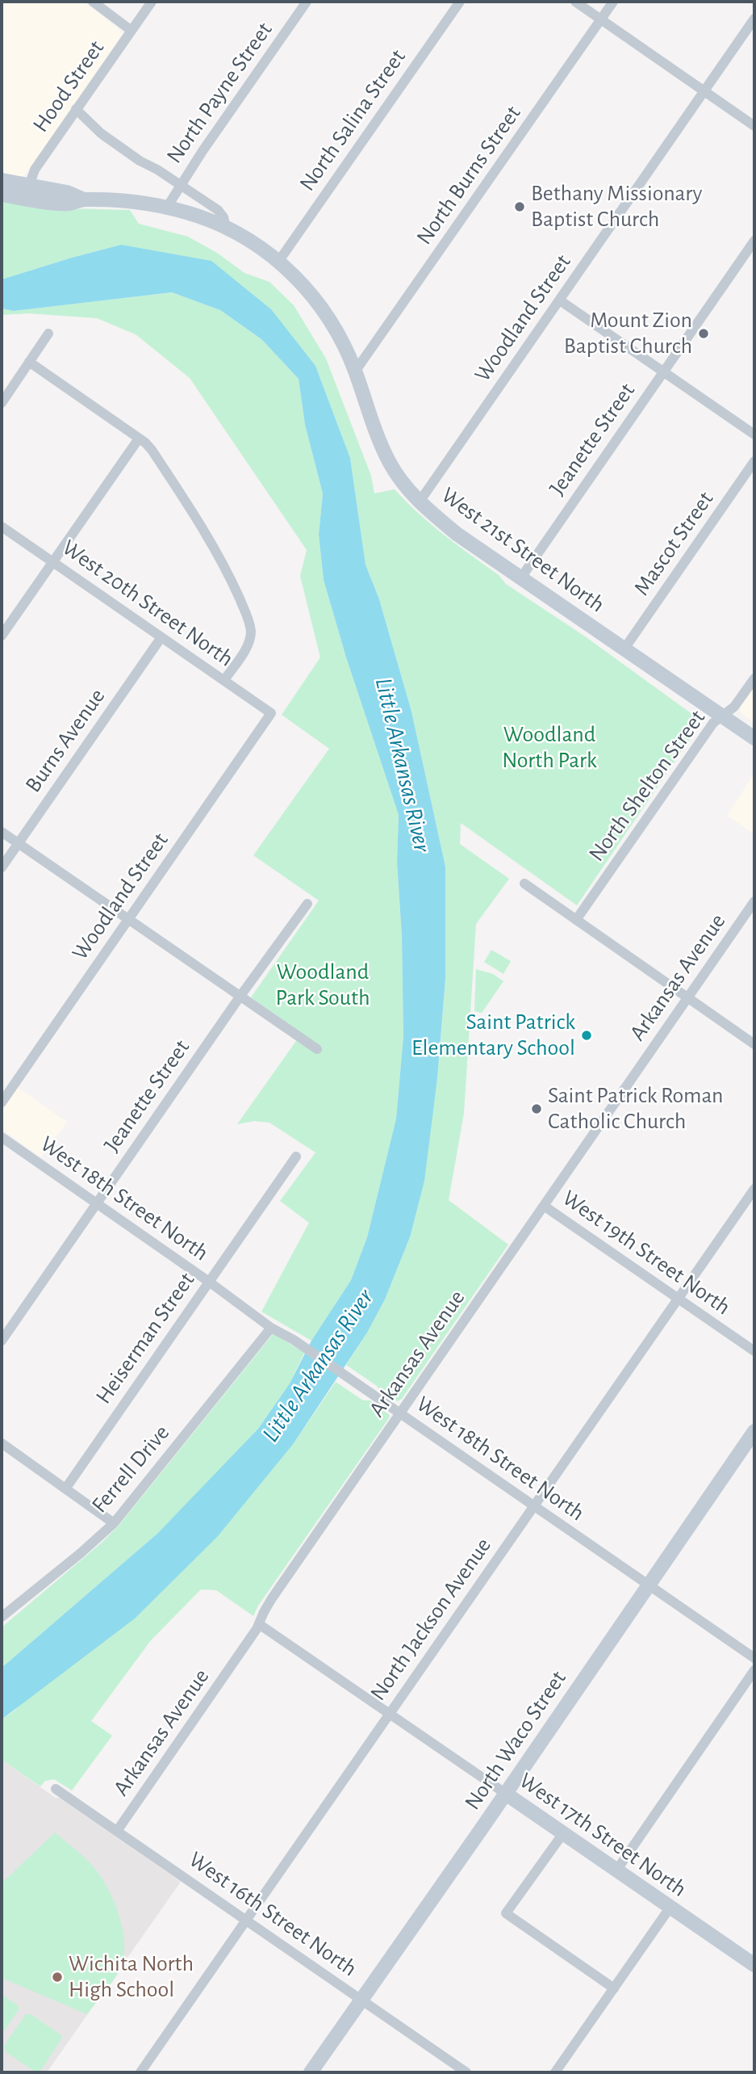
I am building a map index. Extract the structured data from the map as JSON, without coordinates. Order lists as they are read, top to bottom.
{
  "streets": {
    "street": [
      "Hood Street",
      "North Payne Street",
      "North Salina Street",
      "North Burns Street",
      "Woodland Street",
      "Jeanette Street",
      "Mascot Street",
      "West 21st Street North",
      "West 20th Street North",
      "Burns Avenue",
      "North Shelton Street",
      "Arkansas Avenue",
      "West 18th Street North",
      "West 19th Street North",
      "Heiserman Street",
      "Ferrell Drive",
      "North Jackson Avenue",
      "North Waco Street",
      "West 17th Street North",
      "West 16th Street North"
    ]
  },
  "crossings": [
    ["Hood Street", "West 21st Street North"],
    ["North Payne Street", "West 21st Street North"],
    ["North Salina Street", "West 21st Street North"],
    ["North Burns Street", "West 21st Street North"],
    ["Woodland Street", "West 21st Street North"],
    ["Woodland Street", "West 20th Street North"],
    ["Jeanette Street", "West 21st Street North"],
    ["Jeanette Street", "West 18th Street North"],
    ["Mascot Street", "West 21st Street North"],
    ["West 21st Street North", "North Shelton Street"],
    ["West 20th Street North", "Burns Avenue"],
    ["Arkansas Avenue", "West 18th Street North"],
    ["Arkansas Avenue", "West 19th Street North"],
    ["Arkansas Avenue", "West 17th Street North"],
    ["Arkansas Avenue", "West 16th Street North"],
    ["West 18th Street North", "Heiserman Street"],
    ["West 18th Street North", "Ferrell Drive"],
    ["West 18th Street North", "North Jackson Avenue"],
    ["West 18th Street North", "North Waco Street"],
    ["West 19th Street North", "North Jackson Avenue"],
    ["North Jackson Avenue", "West 17th Street North"],
    ["North Jackson Avenue", "West 16th Street North"],
    ["North Waco Street", "West 17th Street North"],
    ["North Waco Street", "West 16th Street North"]
  ],
  "water": ["Little Arkansas River"],
  "parks": ["Woodland North Park", "Woodland Park South"],
  "places": [
    "Bethany Missionary Baptist Church",
    "Mount Zion Baptist Church",
    "Saint Patrick Elementary School",
    "Saint Patrick Roman Catholic Church",
    "Wichita North High School"
  ]
}
